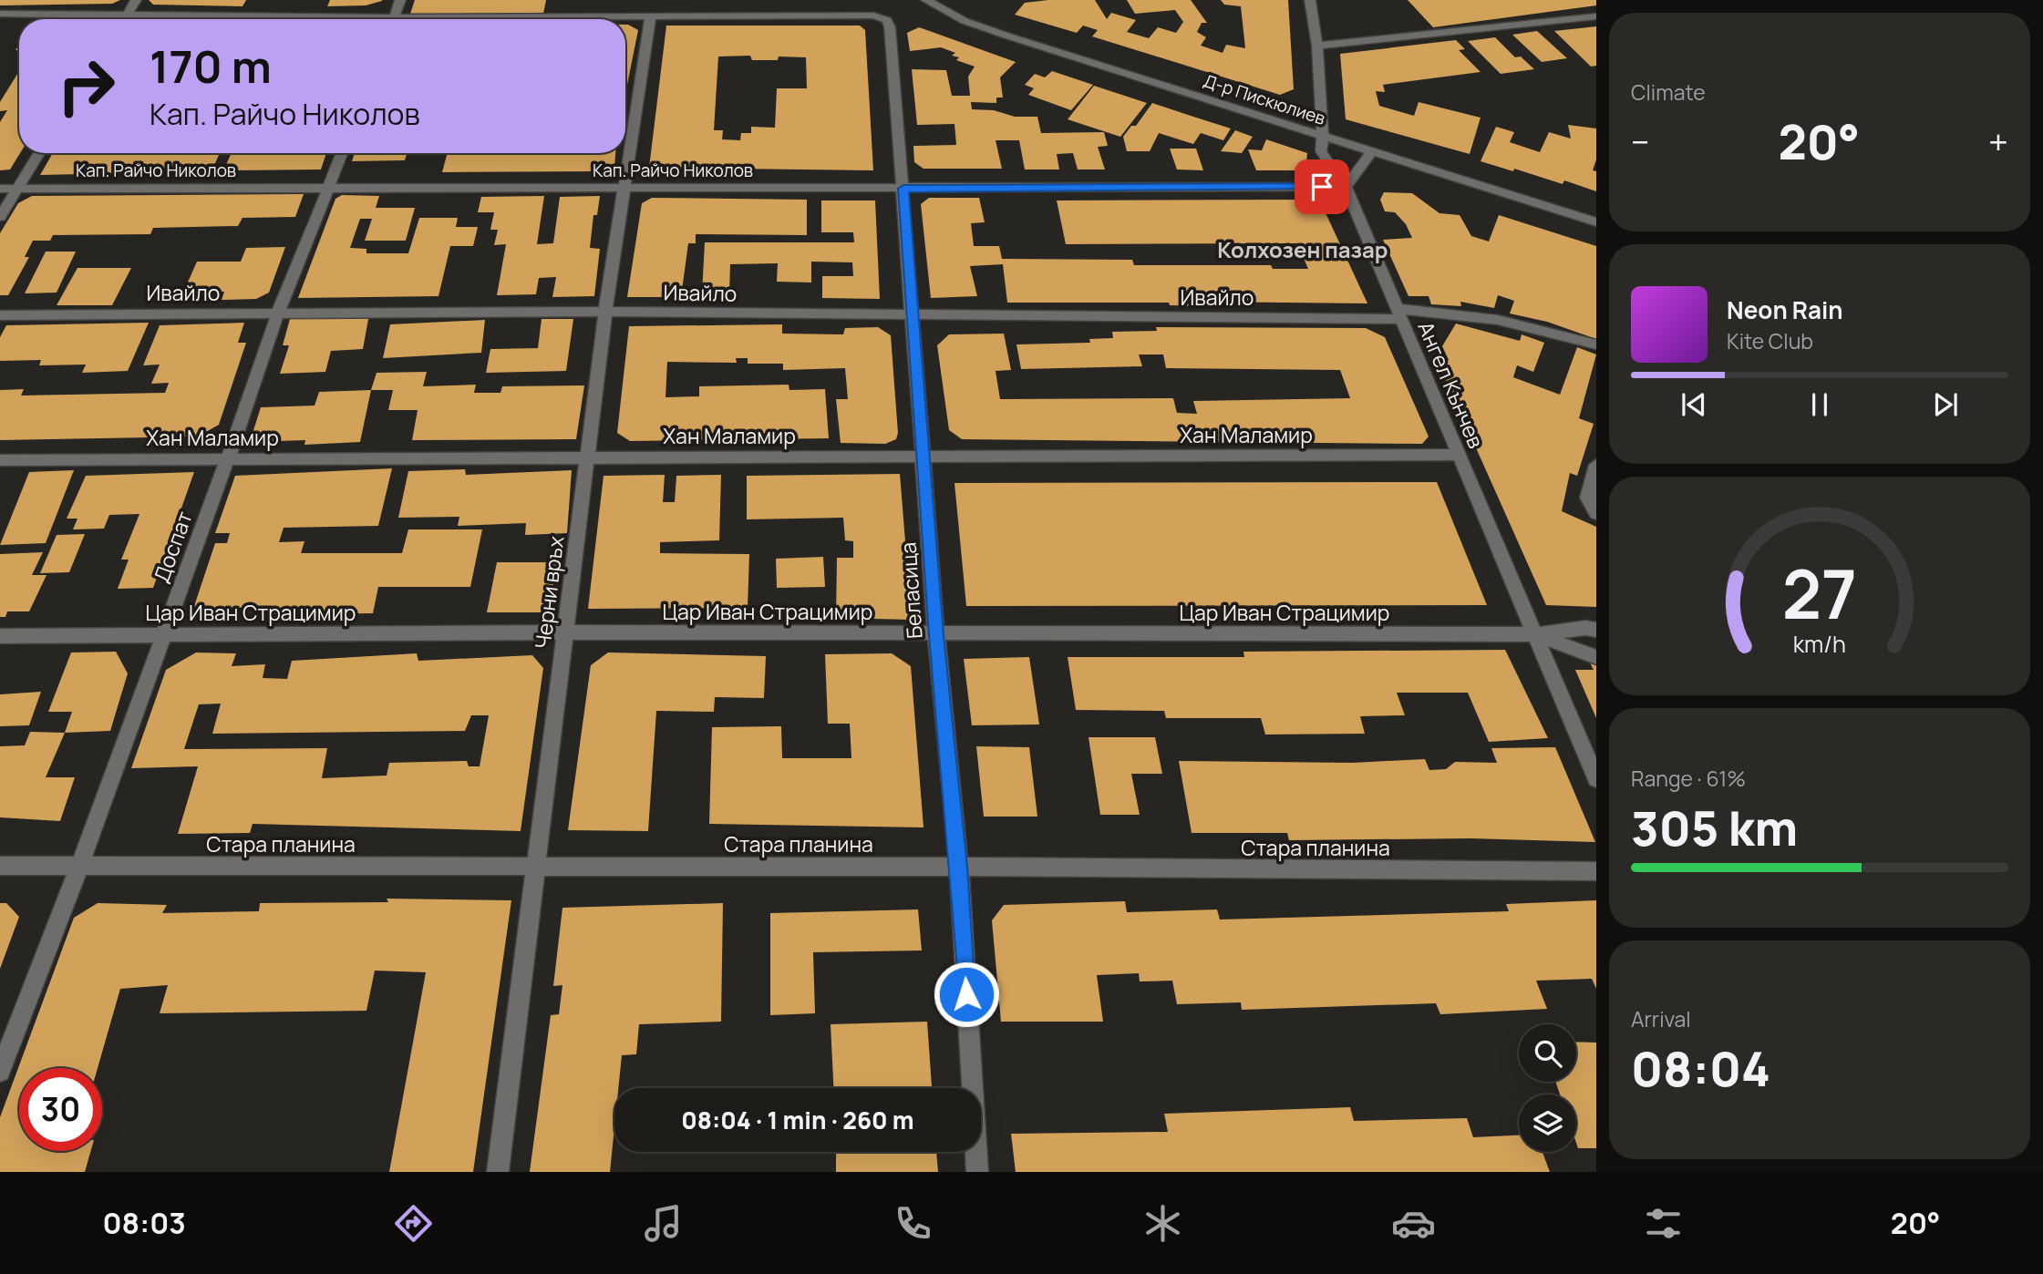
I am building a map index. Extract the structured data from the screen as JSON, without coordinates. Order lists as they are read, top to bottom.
{
  "streets": {
    "street": [
      "Д-р Пискюлиев",
      "Кап. Райчо Николов",
      "Ивайло",
      "Ангел Кънчев",
      "Хан Маламир",
      "Доспат",
      "Беласица",
      "Черни връх",
      "Цар Иван Страцимир",
      "Стара планина"
    ]
  },
  "crossings": [
    ["Д-р Пискюлиев", "Ангел Кънчев"],
    ["Кап. Райчо Николов", "Ангел Кънчев"],
    ["Кап. Райчо Николов", "Доспат"],
    ["Кап. Райчо Николов", "Беласица"],
    ["Кап. Райчо Николов", "Черни връх"],
    ["Ивайло", "Ангел Кънчев"],
    ["Ивайло", "Доспат"],
    ["Ивайло", "Беласица"],
    ["Ивайло", "Черни връх"],
    ["Ангел Кънчев", "Хан Маламир"],
    ["Ангел Кънчев", "Цар Иван Страцимир"],
    ["Хан Маламир", "Доспат"],
    ["Хан Маламир", "Беласица"],
    ["Хан Маламир", "Черни връх"],
    ["Доспат", "Цар Иван Страцимир"],
    ["Доспат", "Стара планина"],
    ["Беласица", "Черни връх"],
    ["Беласица", "Цар Иван Страцимир"],
    ["Беласица", "Стара планина"],
    ["Черни връх", "Цар Иван Страцимир"],
    ["Черни връх", "Стара планина"]
  ],
  "districts": ["Колхозен пазар"],
  "page": {
    "tile": [
      "Climate",
      ["Range · 61%", "305 km"],
      ["Arrival", "08:04"]
    ],
    "turn": ["170 m", "Кап. Райчо Николов"],
    "heat": ["−", "20°", "+"],
    "song": ["Neon Rain", "Kite Club"],
    "limit": "30",
    "trip": "08:04 · 1 min · 260 m",
    "tabs": ["08:03", "20°"],
    "gauge": ["27", "km/h"]
  }
}
